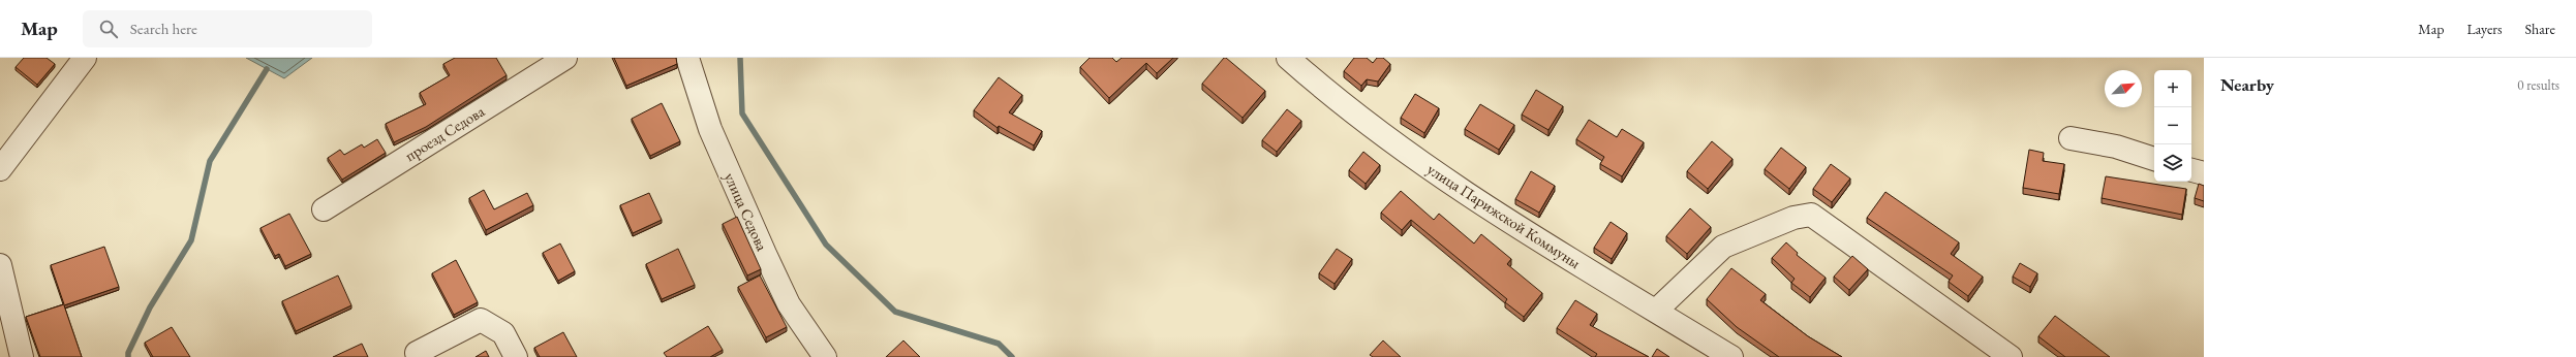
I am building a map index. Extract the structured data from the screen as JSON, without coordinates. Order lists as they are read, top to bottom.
{
  "streets": {
    "street": ["проезд Седова", "улица Седова", "улица Парижской Коммуны"]
  },
  "north": "top right",
  "page": {
    "header": "Map",
    "search": "Search here",
    "nav": ["Map", "Layers", "Share"],
    "heading": ["Nearby", "0 results"],
    "map_buttons": ["+", "−"]
  }
}
